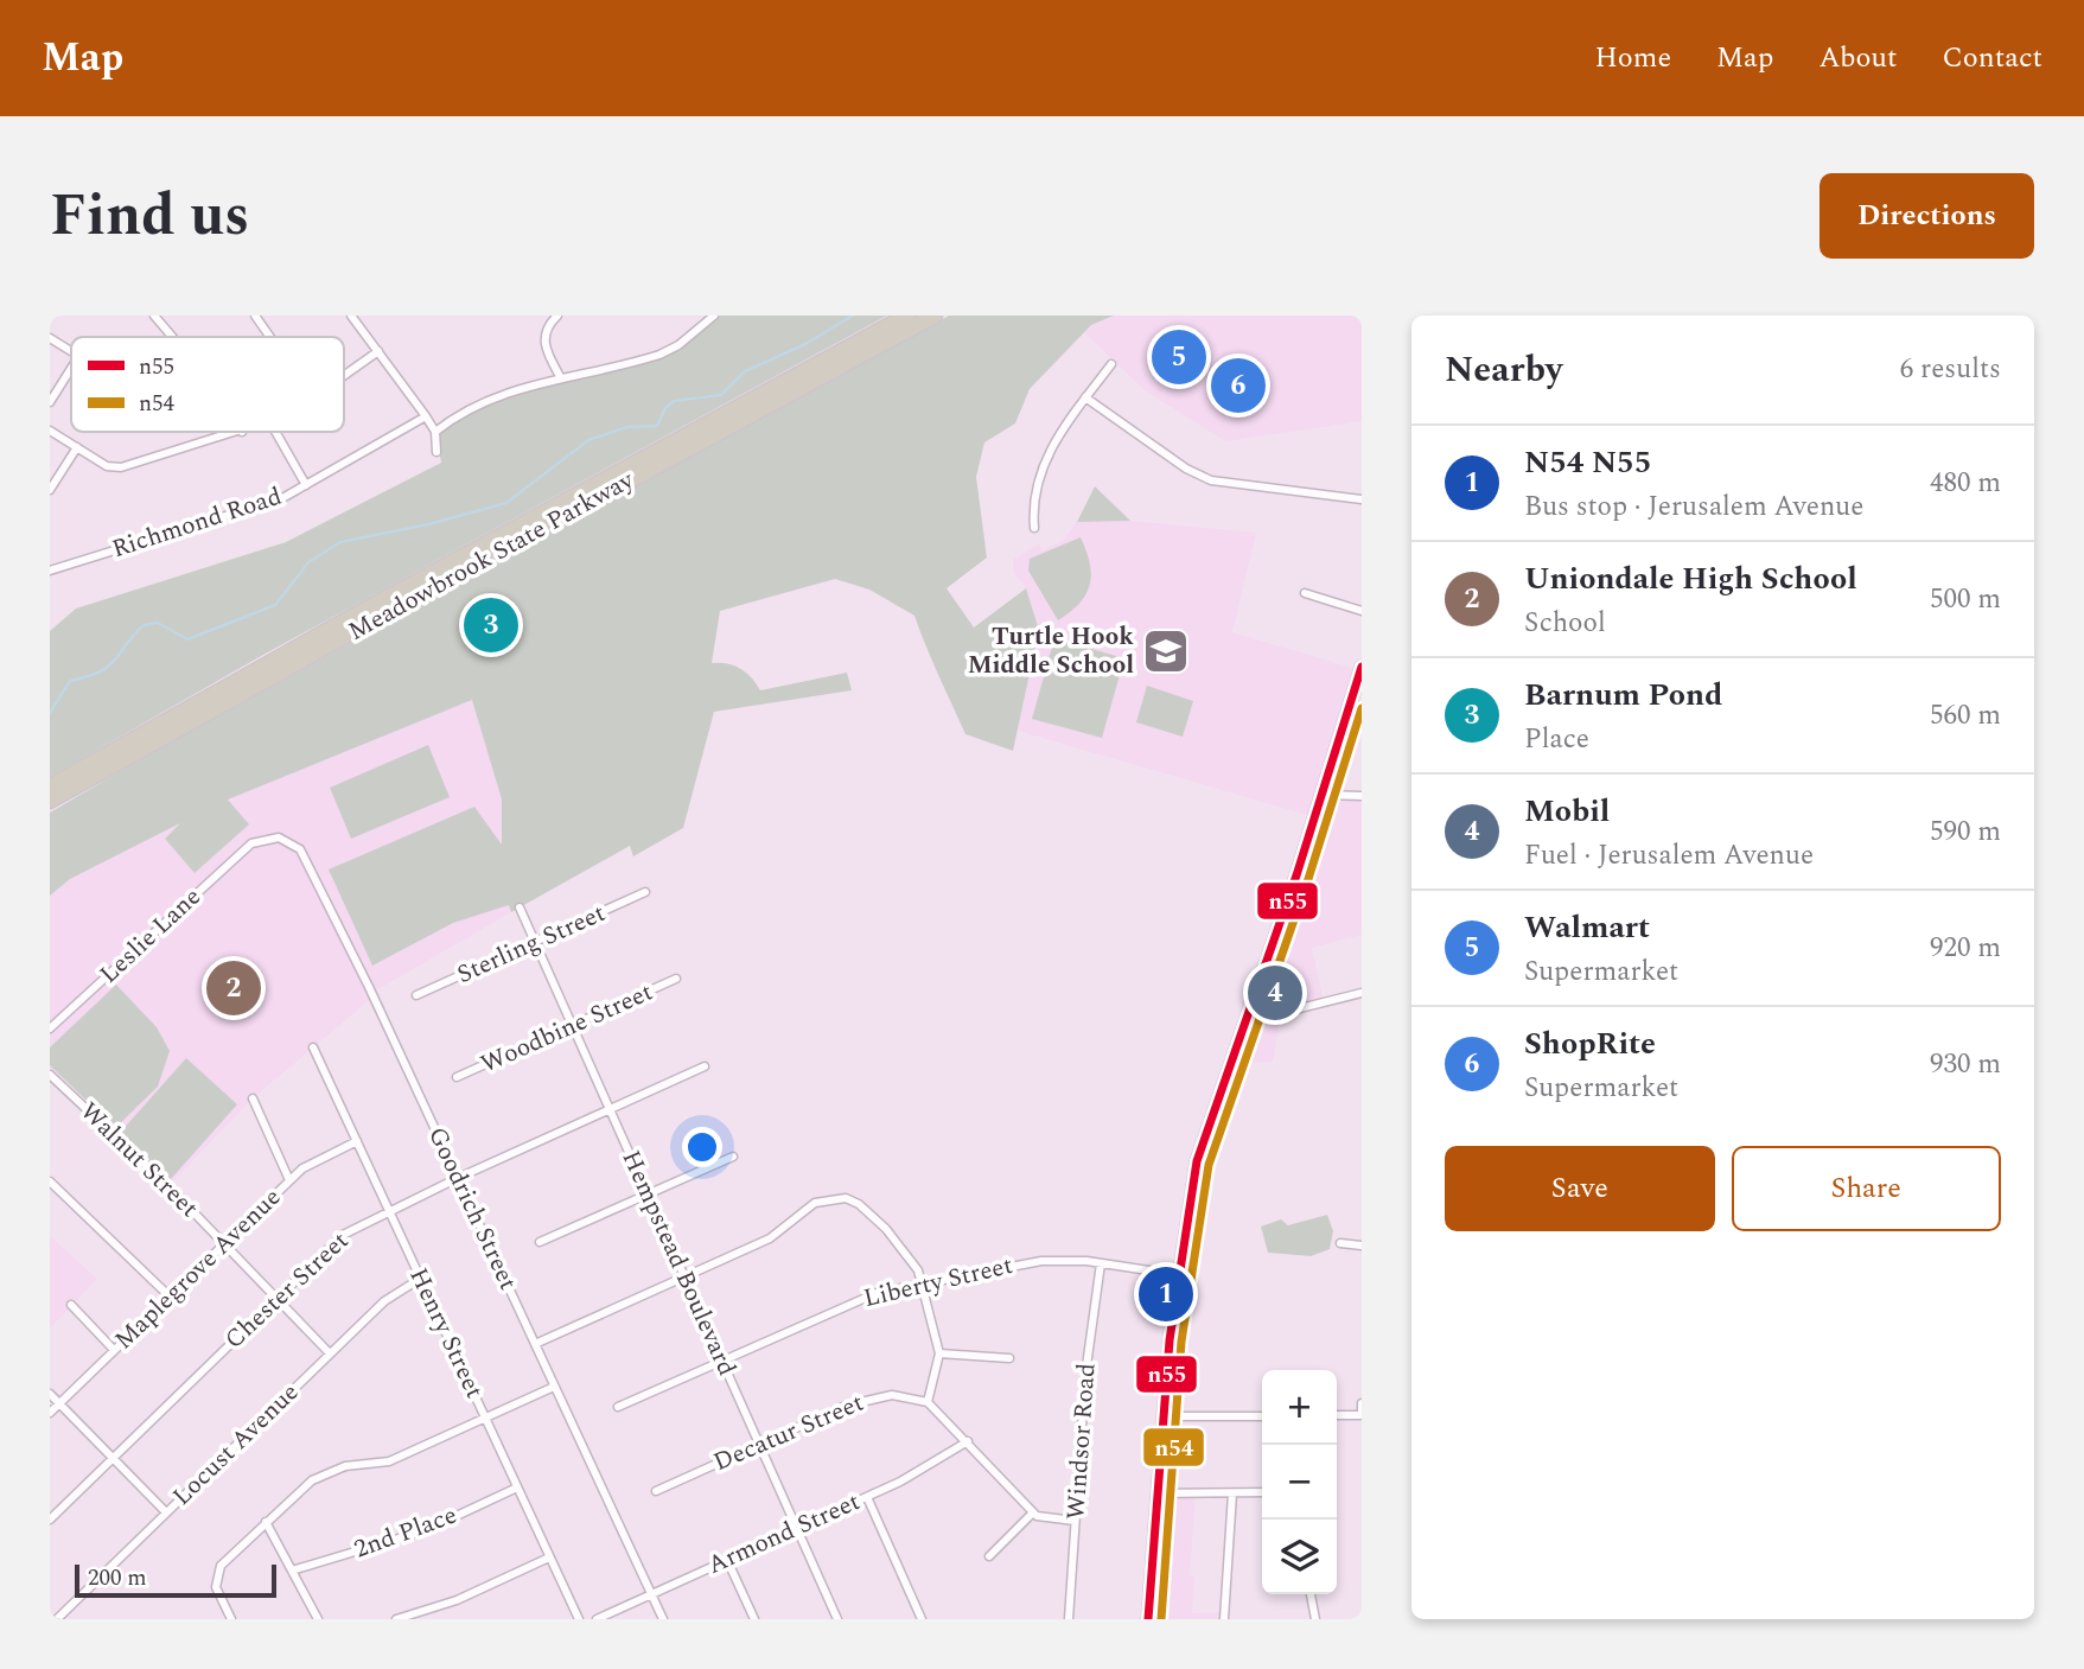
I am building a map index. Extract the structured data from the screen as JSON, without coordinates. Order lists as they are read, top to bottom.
{
  "streets": {
    "highway": ["Meadowbrook State Parkway"],
    "street": [
      "Richmond Road",
      "Leslie Lane",
      "Sterling Street",
      "Woodbine Street",
      "Walnut Street",
      "Goodrich Street",
      "Hempstead Boulevard",
      "Maplegrove Avenue",
      "Liberty Street",
      "Chester Street",
      "Henry Street",
      "Decatur Street",
      "Windsor Road",
      "Locust Avenue",
      "2nd Place",
      "Armond Street"
    ]
  },
  "crossings": [
    ["Leslie Lane", "Goodrich Street"],
    ["Sterling Street", "Hempstead Boulevard"],
    ["Woodbine Street", "Hempstead Boulevard"],
    ["Walnut Street", "Maplegrove Avenue"],
    ["Walnut Street", "Chester Street"],
    ["Walnut Street", "Locust Avenue"],
    ["Goodrich Street", "Chester Street"],
    ["Goodrich Street", "Armond Street"],
    ["Hempstead Boulevard", "Liberty Street"],
    ["Hempstead Boulevard", "Chester Street"],
    ["Hempstead Boulevard", "Decatur Street"],
    ["Hempstead Boulevard", "Armond Street"],
    ["Maplegrove Avenue", "Henry Street"],
    ["Liberty Street", "Windsor Road"],
    ["Chester Street", "Henry Street"],
    ["Henry Street", "Locust Avenue"],
    ["Henry Street", "2nd Place"]
  ],
  "places": {
    "school or university": ["Turtle Hook Middle School"]
  },
  "lines": ["transit line n55", "transit line n54"],
  "legend": ["n55", "n54"],
  "scale_bar": "200 m",
  "page": {
    "header": "Map",
    "nav": [
      "Home",
      "Map",
      "About",
      "Contact"
    ],
    "title": "Find us",
    "buttons": [
      "Directions",
      ["Save", "Share"]
    ],
    "heading": ["Nearby", "6 results"],
    "pins": [
      "5",
      "6",
      "3",
      "2",
      "4",
      "1"
    ],
    "list": [
      {
        "mark": "1",
        "name": "N54 N55",
        "note": "Bus stop · Jerusalem Avenue",
        "value": "480 m"
      },
      {
        "mark": "2",
        "name": "Uniondale High School",
        "note": "School",
        "value": "500 m"
      },
      {
        "mark": "3",
        "name": "Barnum Pond",
        "note": "Place",
        "value": "560 m"
      },
      {
        "mark": "4",
        "name": "Mobil",
        "note": "Fuel · Jerusalem Avenue",
        "value": "590 m"
      },
      {
        "mark": "5",
        "name": "Walmart",
        "note": "Supermarket",
        "value": "920 m"
      },
      {
        "mark": "6",
        "name": "ShopRite",
        "note": "Supermarket",
        "value": "930 m"
      }
    ],
    "map_buttons": ["+", "−"],
    "scale": "200 m"
  }
}
